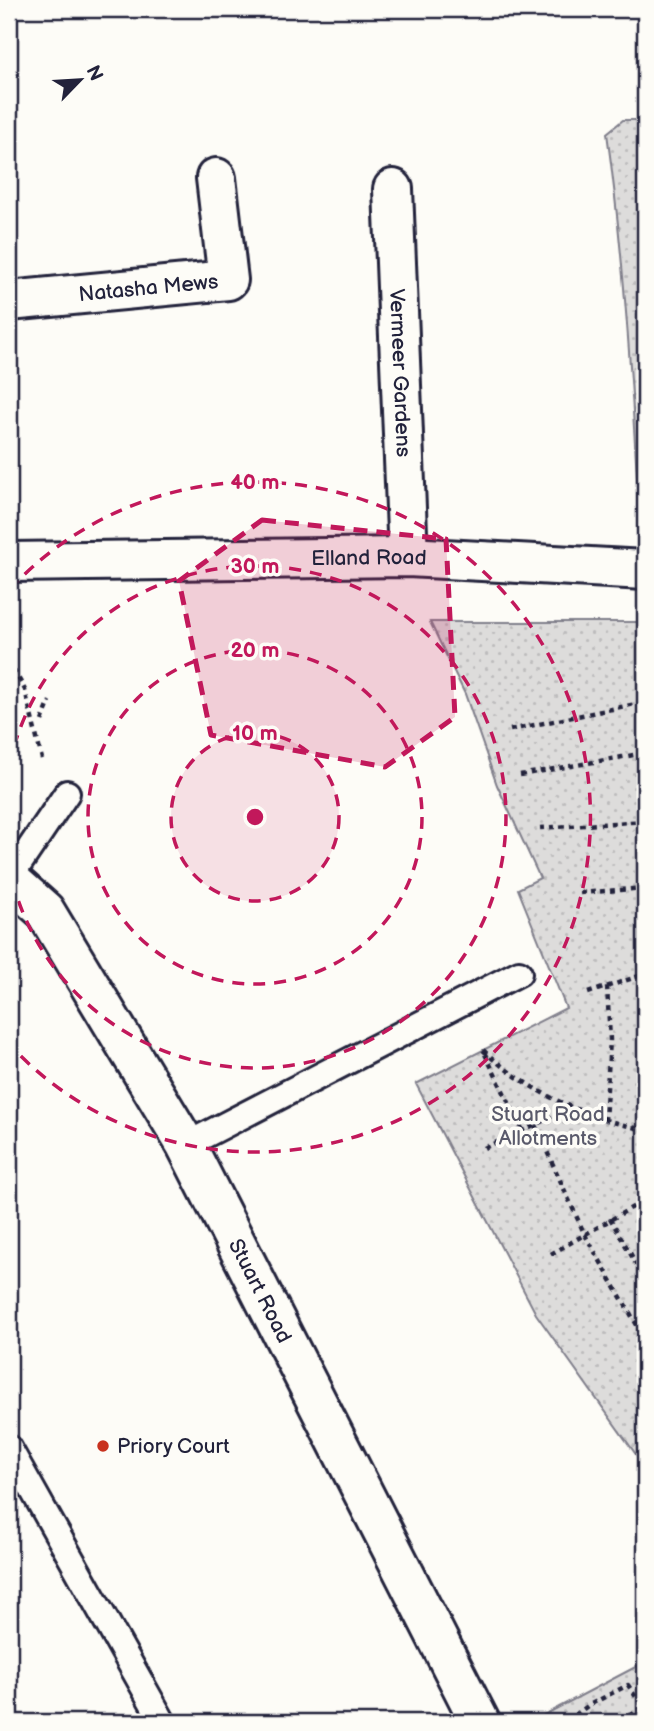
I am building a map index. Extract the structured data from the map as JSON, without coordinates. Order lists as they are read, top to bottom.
{
  "streets": {
    "street": [
      "Natasha Mews",
      "Vermeer Gardens",
      "Elland Road",
      "Stuart Road"
    ]
  },
  "crossings": [
    ["Vermeer Gardens", "Elland Road"]
  ],
  "parks": ["Stuart Road Allotments"],
  "places": ["Priory Court"],
  "north": "top right",
  "rings": [
    "40 m",
    "30 m",
    "20 m",
    "10 m"
  ]
}
